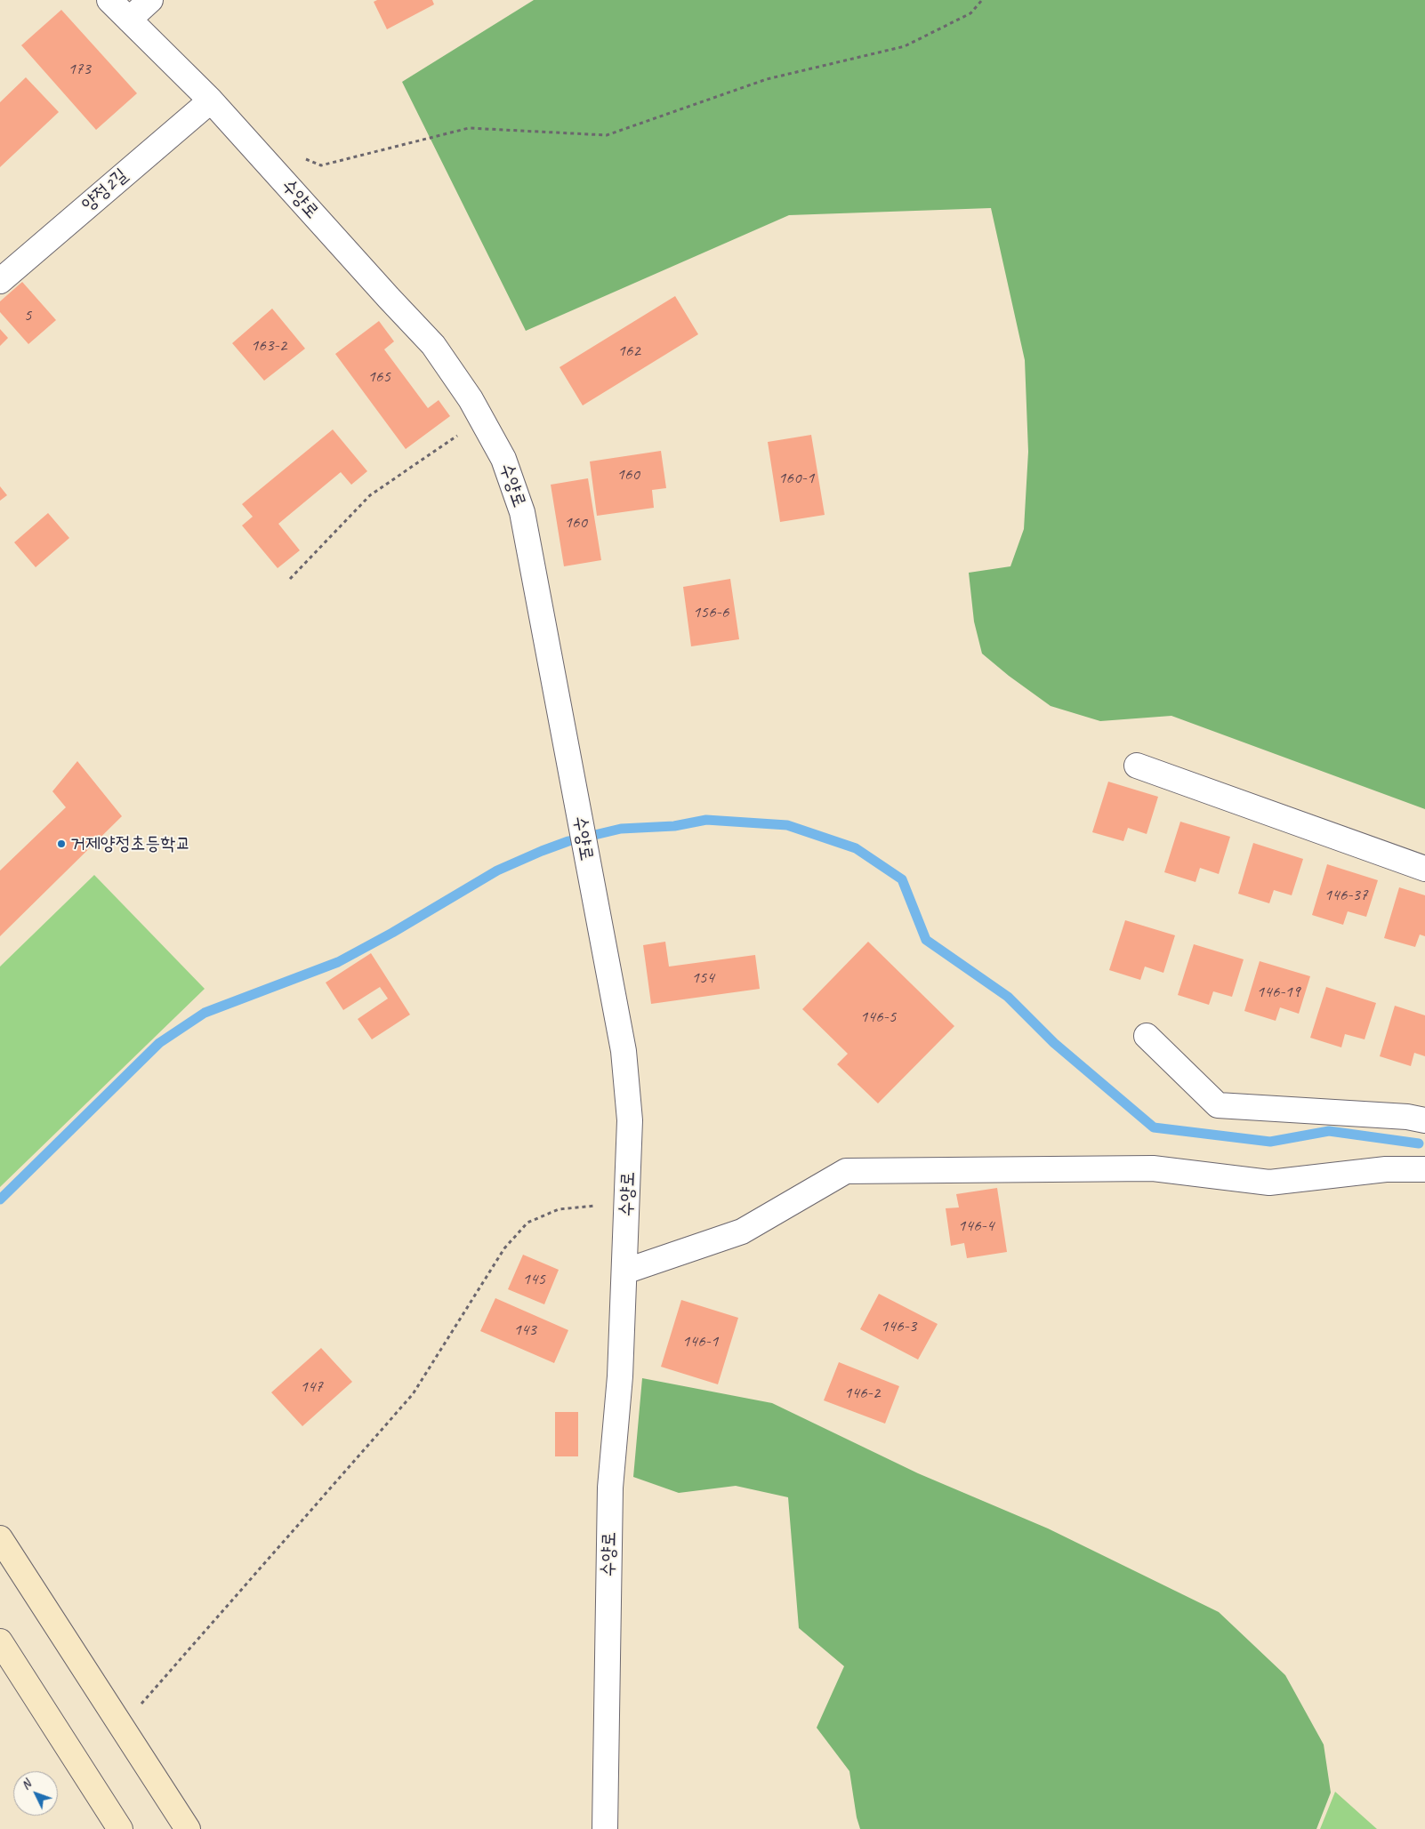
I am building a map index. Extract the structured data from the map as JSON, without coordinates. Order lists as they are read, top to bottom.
{
  "streets": {
    "street": ["양정2길", "수양로"]
  },
  "crossings": [
    ["양정2길", "수양로"]
  ],
  "places": ["거제양정초등학교"],
  "house_numbers": [
    "173",
    "5",
    "163-2",
    "162",
    "165",
    "160",
    "160-1",
    "160",
    "156-6",
    "146-37",
    "154",
    "146-19",
    "146-5",
    "146-4",
    "145",
    "146-3",
    "143",
    "146-1",
    "147",
    "146-2"
  ],
  "north": "top left"
}
